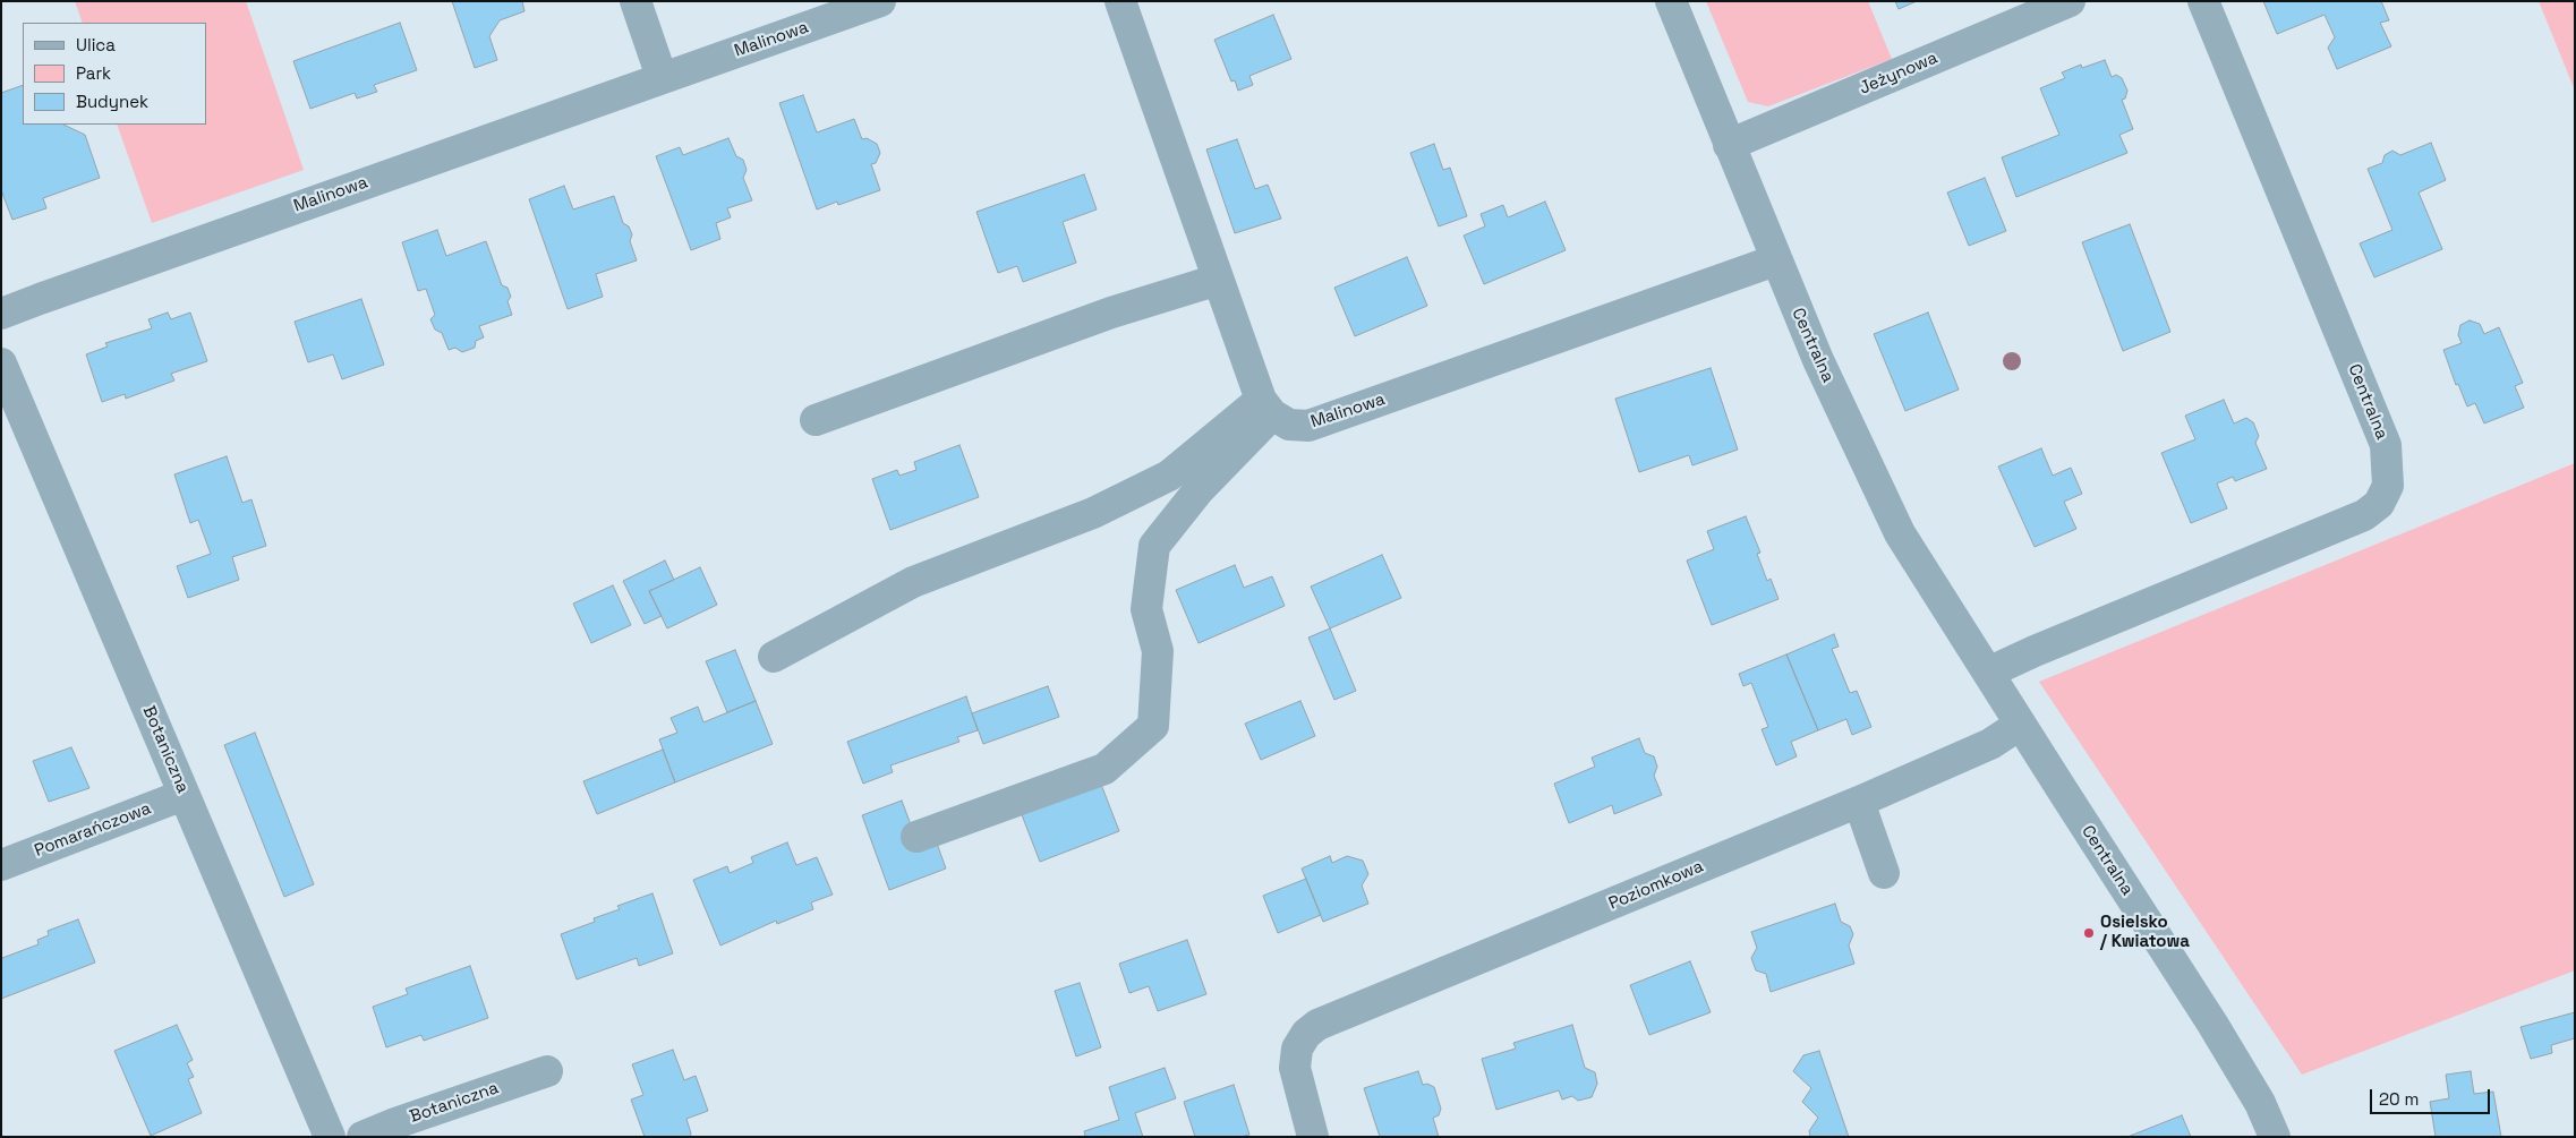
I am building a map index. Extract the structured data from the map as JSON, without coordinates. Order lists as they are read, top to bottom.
{
  "streets": {
    "street": [
      "Malinowa",
      "Jeżynowa",
      "Centralna",
      "Botaniczna",
      "Pomarańczowa",
      "Poziomkowa"
    ]
  },
  "crossings": [
    ["Malinowa", "Centralna"],
    ["Jeżynowa", "Centralna"],
    ["Centralna", "Poziomkowa"],
    ["Botaniczna", "Pomarańczowa"]
  ],
  "places": ["Osielsko / Kwiatowa"],
  "legend": ["Ulica", "Park", "Budynek"],
  "scale_bar": "20 m"
}
